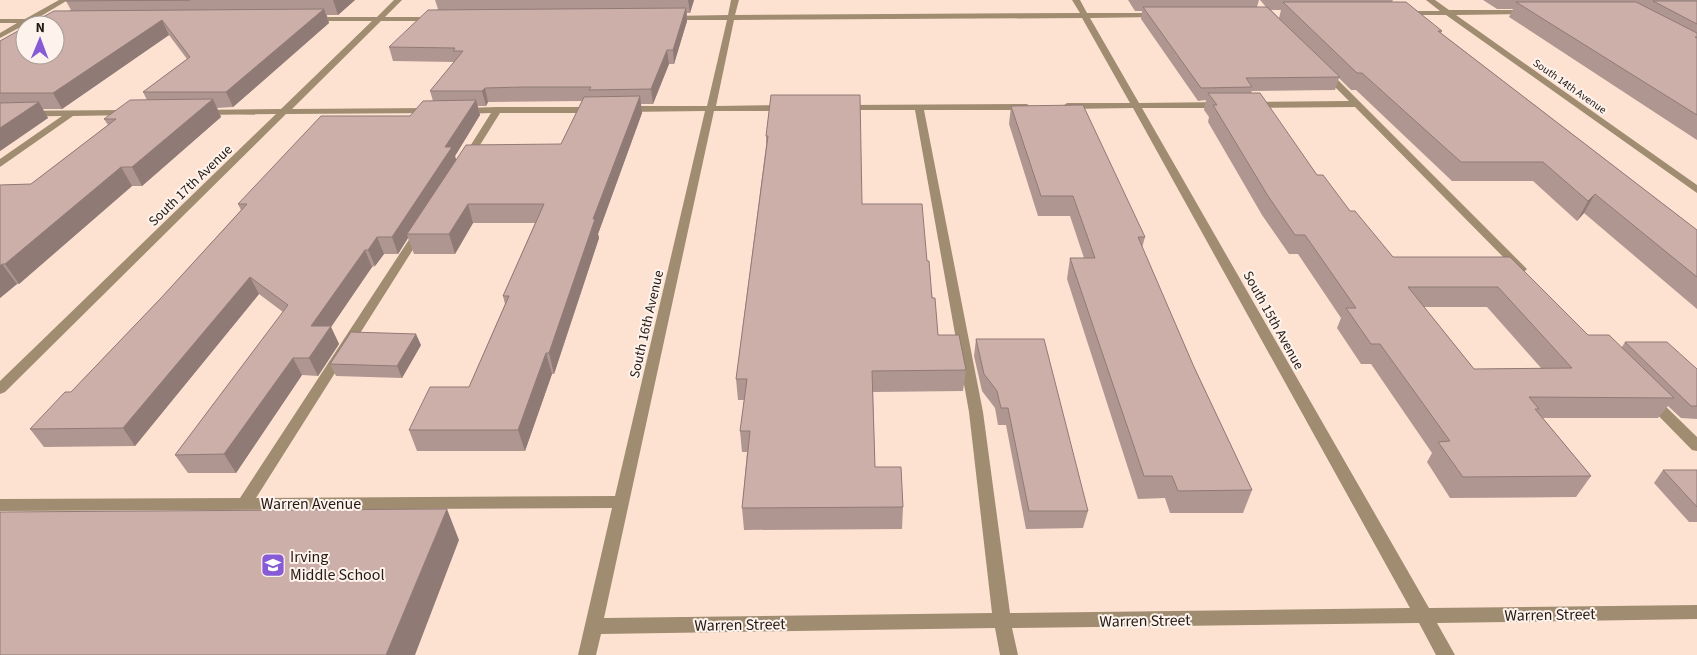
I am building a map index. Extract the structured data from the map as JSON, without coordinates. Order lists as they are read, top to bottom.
{
  "streets": {
    "street": [
      "South 14th Avenue",
      "South 17th Avenue",
      "South 15th Avenue",
      "South 16th Avenue",
      "Warren Avenue",
      "Warren Street"
    ]
  },
  "crossings": [
    ["South 15th Avenue", "Warren Street"],
    ["South 16th Avenue", "Warren Avenue"],
    ["South 16th Avenue", "Warren Street"]
  ],
  "places": {
    "school or university": ["Irving Middle School"]
  },
  "north": "top"
}
